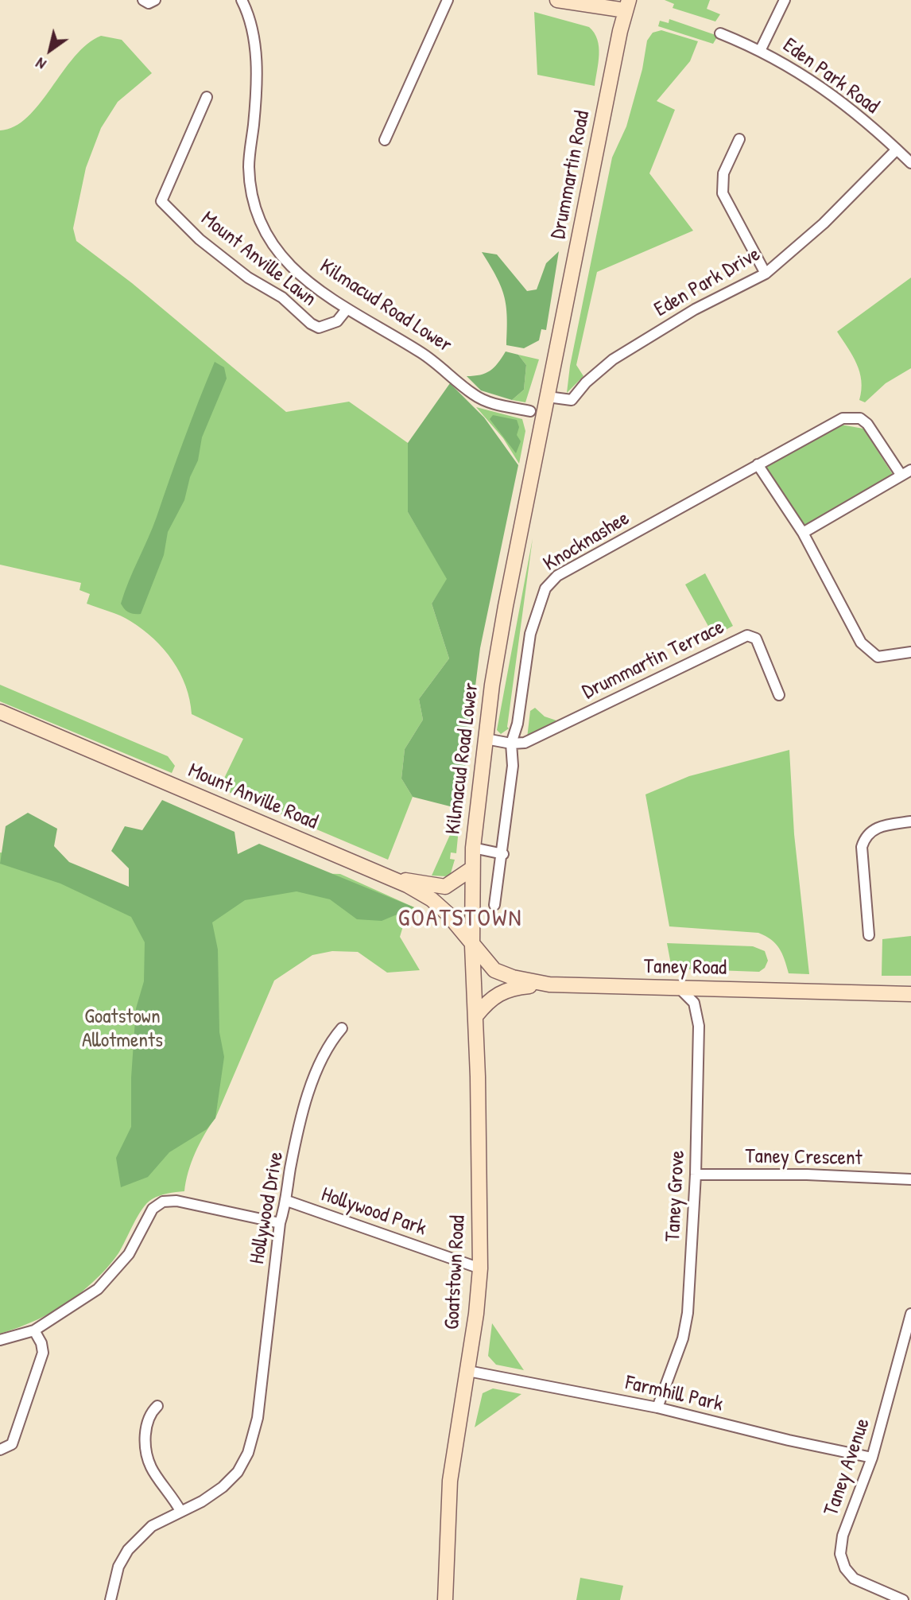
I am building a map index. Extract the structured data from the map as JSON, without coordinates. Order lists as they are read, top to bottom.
{
  "streets": {
    "main road": [
      "Drummartin Road",
      "Kilmacud Road Lower",
      "Mount Anville Road",
      "Taney Road",
      "Goatstown Road"
    ],
    "street": [
      "Eden Park Road",
      "Mount Anville Lawn",
      "Eden Park Drive",
      "Knocknashee",
      "Drummartin Terrace",
      "Taney Crescent",
      "Taney Grove",
      "Hollywood Drive",
      "Hollywood Park",
      "Farmhill Park",
      "Taney Avenue"
    ]
  },
  "crossings": [
    ["Eden Park Road", "Eden Park Drive"],
    ["Drummartin Road", "Eden Park Drive"],
    ["Drummartin Road", "Kilmacud Road Lower"],
    ["Mount Anville Lawn", "Kilmacud Road Lower"],
    ["Kilmacud Road Lower", "Mount Anville Road"],
    ["Kilmacud Road Lower", "Taney Road"],
    ["Kilmacud Road Lower", "Goatstown Road"],
    ["Knocknashee", "Drummartin Terrace"],
    ["Mount Anville Road", "Taney Road"],
    ["Mount Anville Road", "Goatstown Road"],
    ["Taney Road", "Taney Grove"],
    ["Taney Road", "Goatstown Road"],
    ["Taney Crescent", "Taney Grove"],
    ["Taney Grove", "Farmhill Park"],
    ["Hollywood Drive", "Hollywood Park"],
    ["Hollywood Park", "Goatstown Road"],
    ["Goatstown Road", "Farmhill Park"],
    ["Farmhill Park", "Taney Avenue"]
  ],
  "districts": ["GOATSTOWN"],
  "parks": ["Goatstown Allotments"],
  "north": "bottom left"
}
